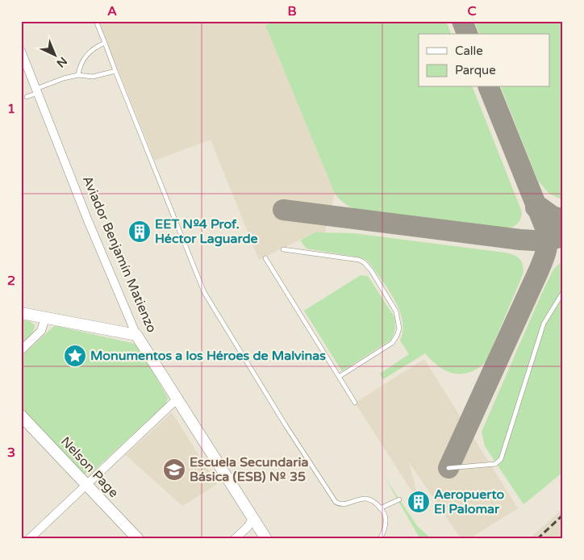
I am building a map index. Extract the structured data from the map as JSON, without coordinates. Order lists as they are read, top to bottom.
{
  "streets": {
    "street": ["Aviador Benjamín Matienzo", "Nelson Page"]
  },
  "places": {
    "building": ["EET Nº4 Prof. Héctor Laguarde", "Aeropuerto El Palomar"],
    "place": ["Monumentos a los Héroes de Malvinas"],
    "school or university": ["Escuela Secundaria Básica (ESB) Nº 35"]
  },
  "legend": ["Calle", "Parque"],
  "north": "bottom right",
  "grid": {
    "columns": ["A", "B", "C"],
    "rows": ["1", "2", "3"]
  }
}
